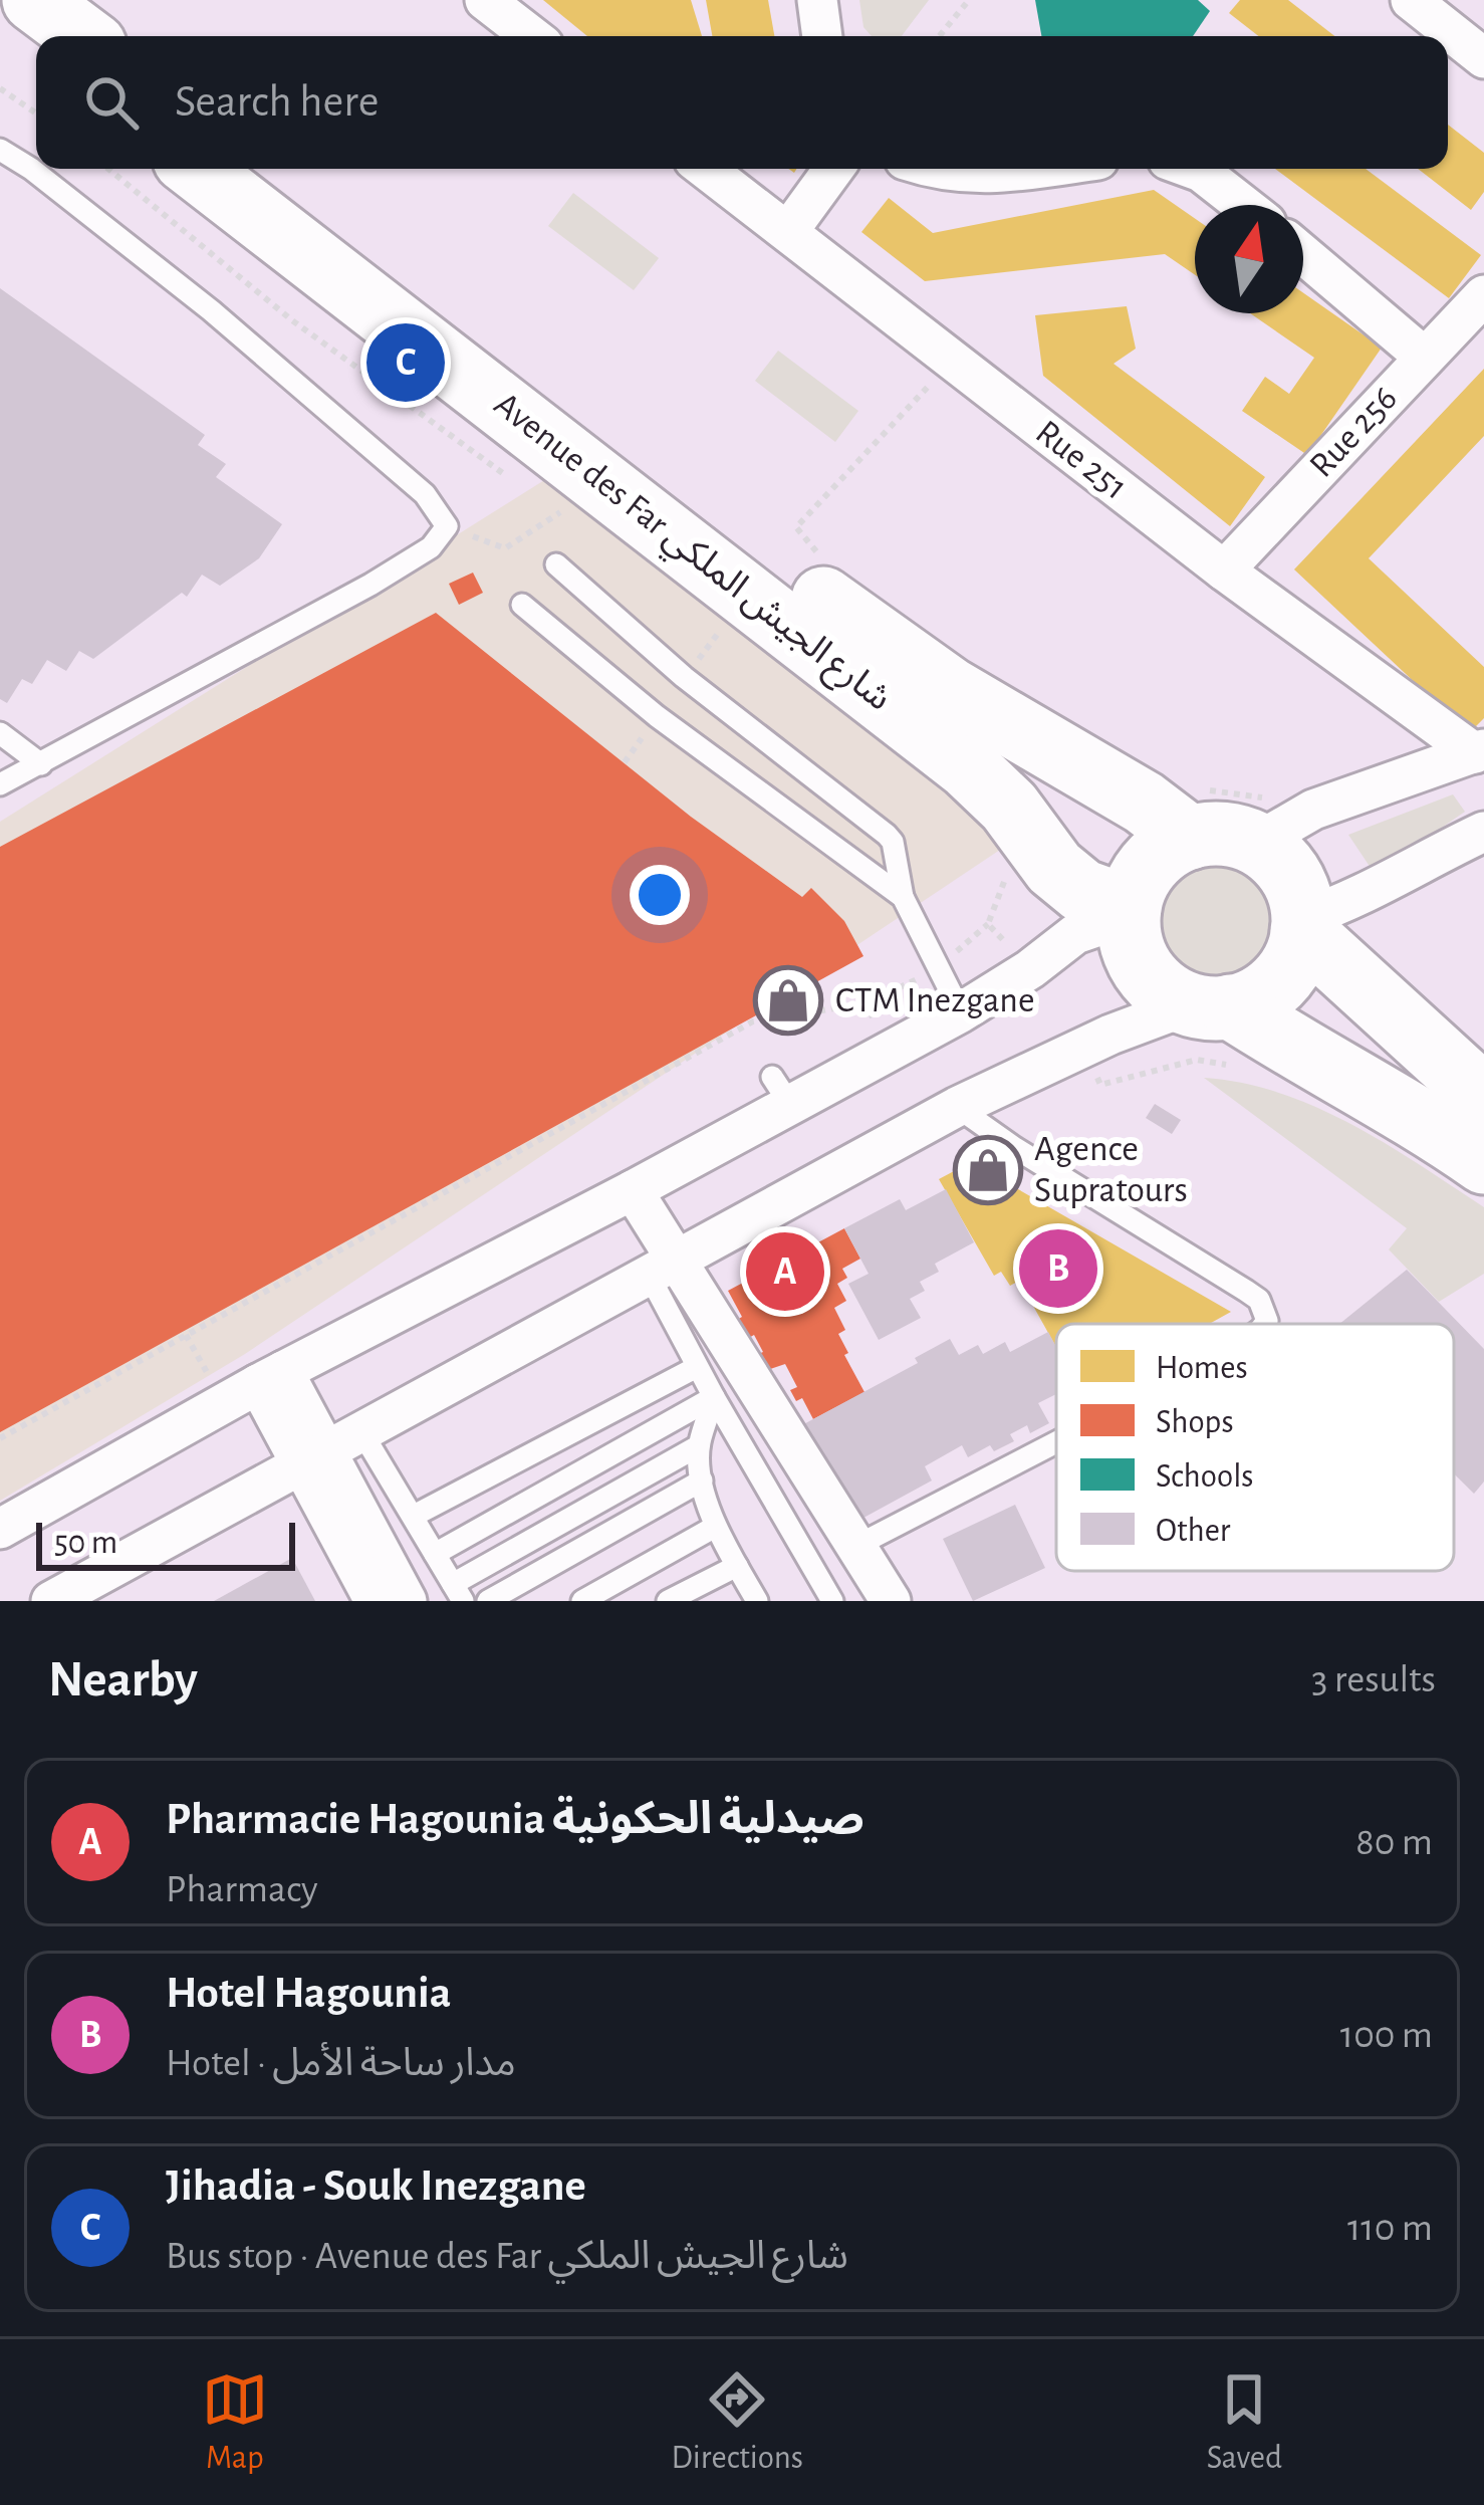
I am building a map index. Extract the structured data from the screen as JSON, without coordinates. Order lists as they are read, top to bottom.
{
  "streets": {
    "main road": ["Avenue des Far شارع الجيش الملكي"],
    "street": ["Rue 256", "Rue 251"]
  },
  "crossings": [
    ["Rue 256", "Rue 251"]
  ],
  "places": {
    "shop": ["CTM Inezgane", "Agence Supratours"]
  },
  "legend": [
    "Homes",
    "Shops",
    "Schools",
    "Other"
  ],
  "scale_bar": "50 m",
  "north": "top",
  "page": {
    "search": "Search here",
    "pins": ["C", "B", "A"],
    "scale": "50 m",
    "heading": ["Nearby", "3 results"],
    "list": [
      {
        "mark": "A",
        "name": "Pharmacie Hagounia صيدلية الحكونية",
        "note": "Pharmacy",
        "value": "80 m"
      },
      {
        "mark": "B",
        "name": "Hotel Hagounia",
        "note": "Hotel · مدار ساحة الأمل",
        "value": "100 m"
      },
      {
        "mark": "C",
        "name": "Jihadia - Souk Inezgane",
        "note": "Bus stop · Avenue des Far شارع الجيش الملكي",
        "value": "110 m"
      }
    ],
    "nav": ["Map", "Directions", "Saved"]
  }
}
